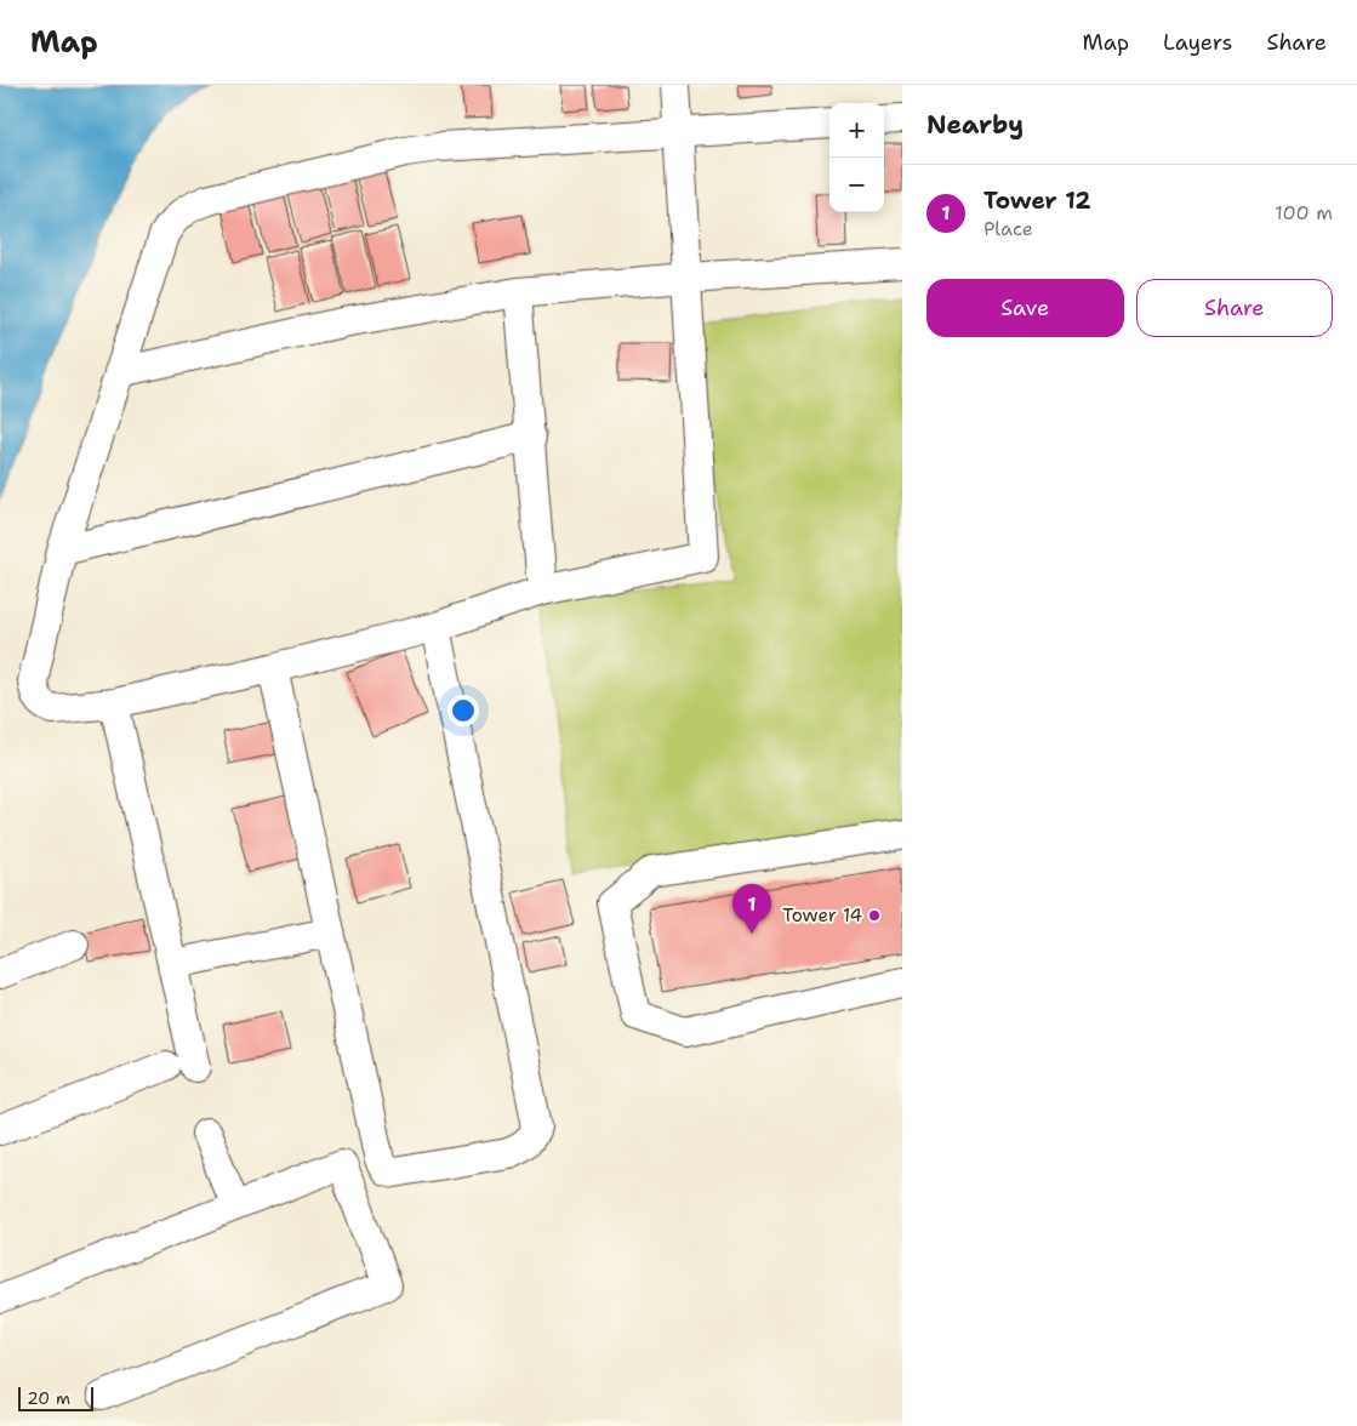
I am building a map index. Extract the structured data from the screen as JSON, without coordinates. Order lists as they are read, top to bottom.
{
  "places": ["Tower 14"],
  "scale_bar": "20 m",
  "page": {
    "header": "Map",
    "nav": ["Map", "Layers", "Share"],
    "heading": "Nearby",
    "map_buttons": ["+", "−"],
    "list": [
      {
        "mark": "1",
        "name": "Tower 12",
        "note": "Place",
        "value": "100 m"
      }
    ],
    "buttons": ["Save", "Share"],
    "pins": "1",
    "scale": "20 m"
  }
}
